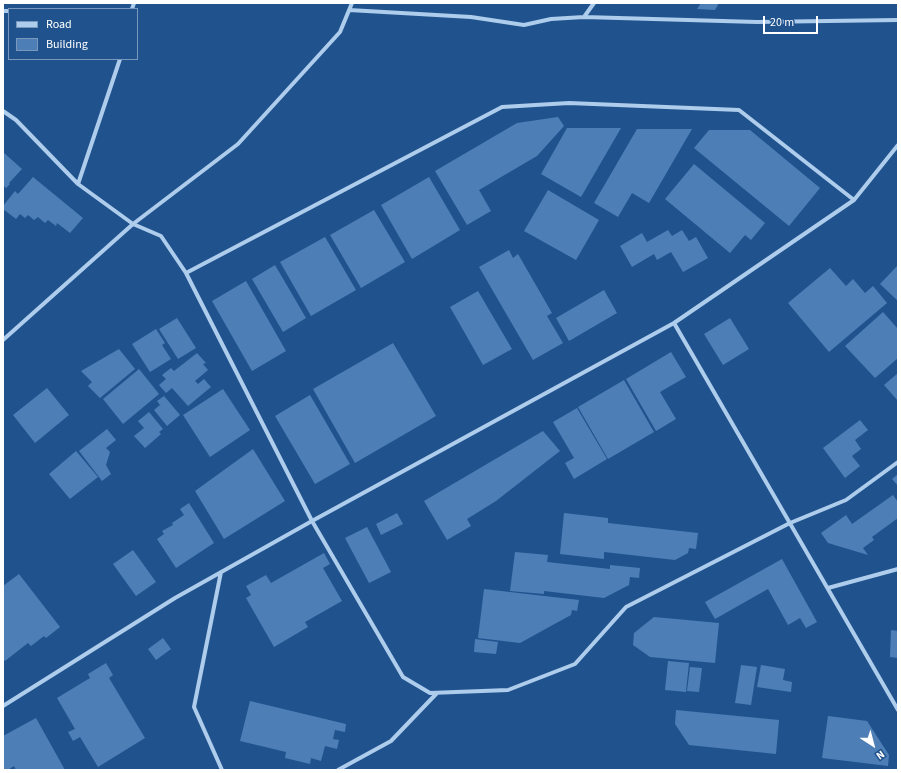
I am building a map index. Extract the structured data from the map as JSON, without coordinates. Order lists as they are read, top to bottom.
{
  "legend": ["Road", "Building"],
  "scale_bar": "20 m",
  "north": "bottom right"
}
